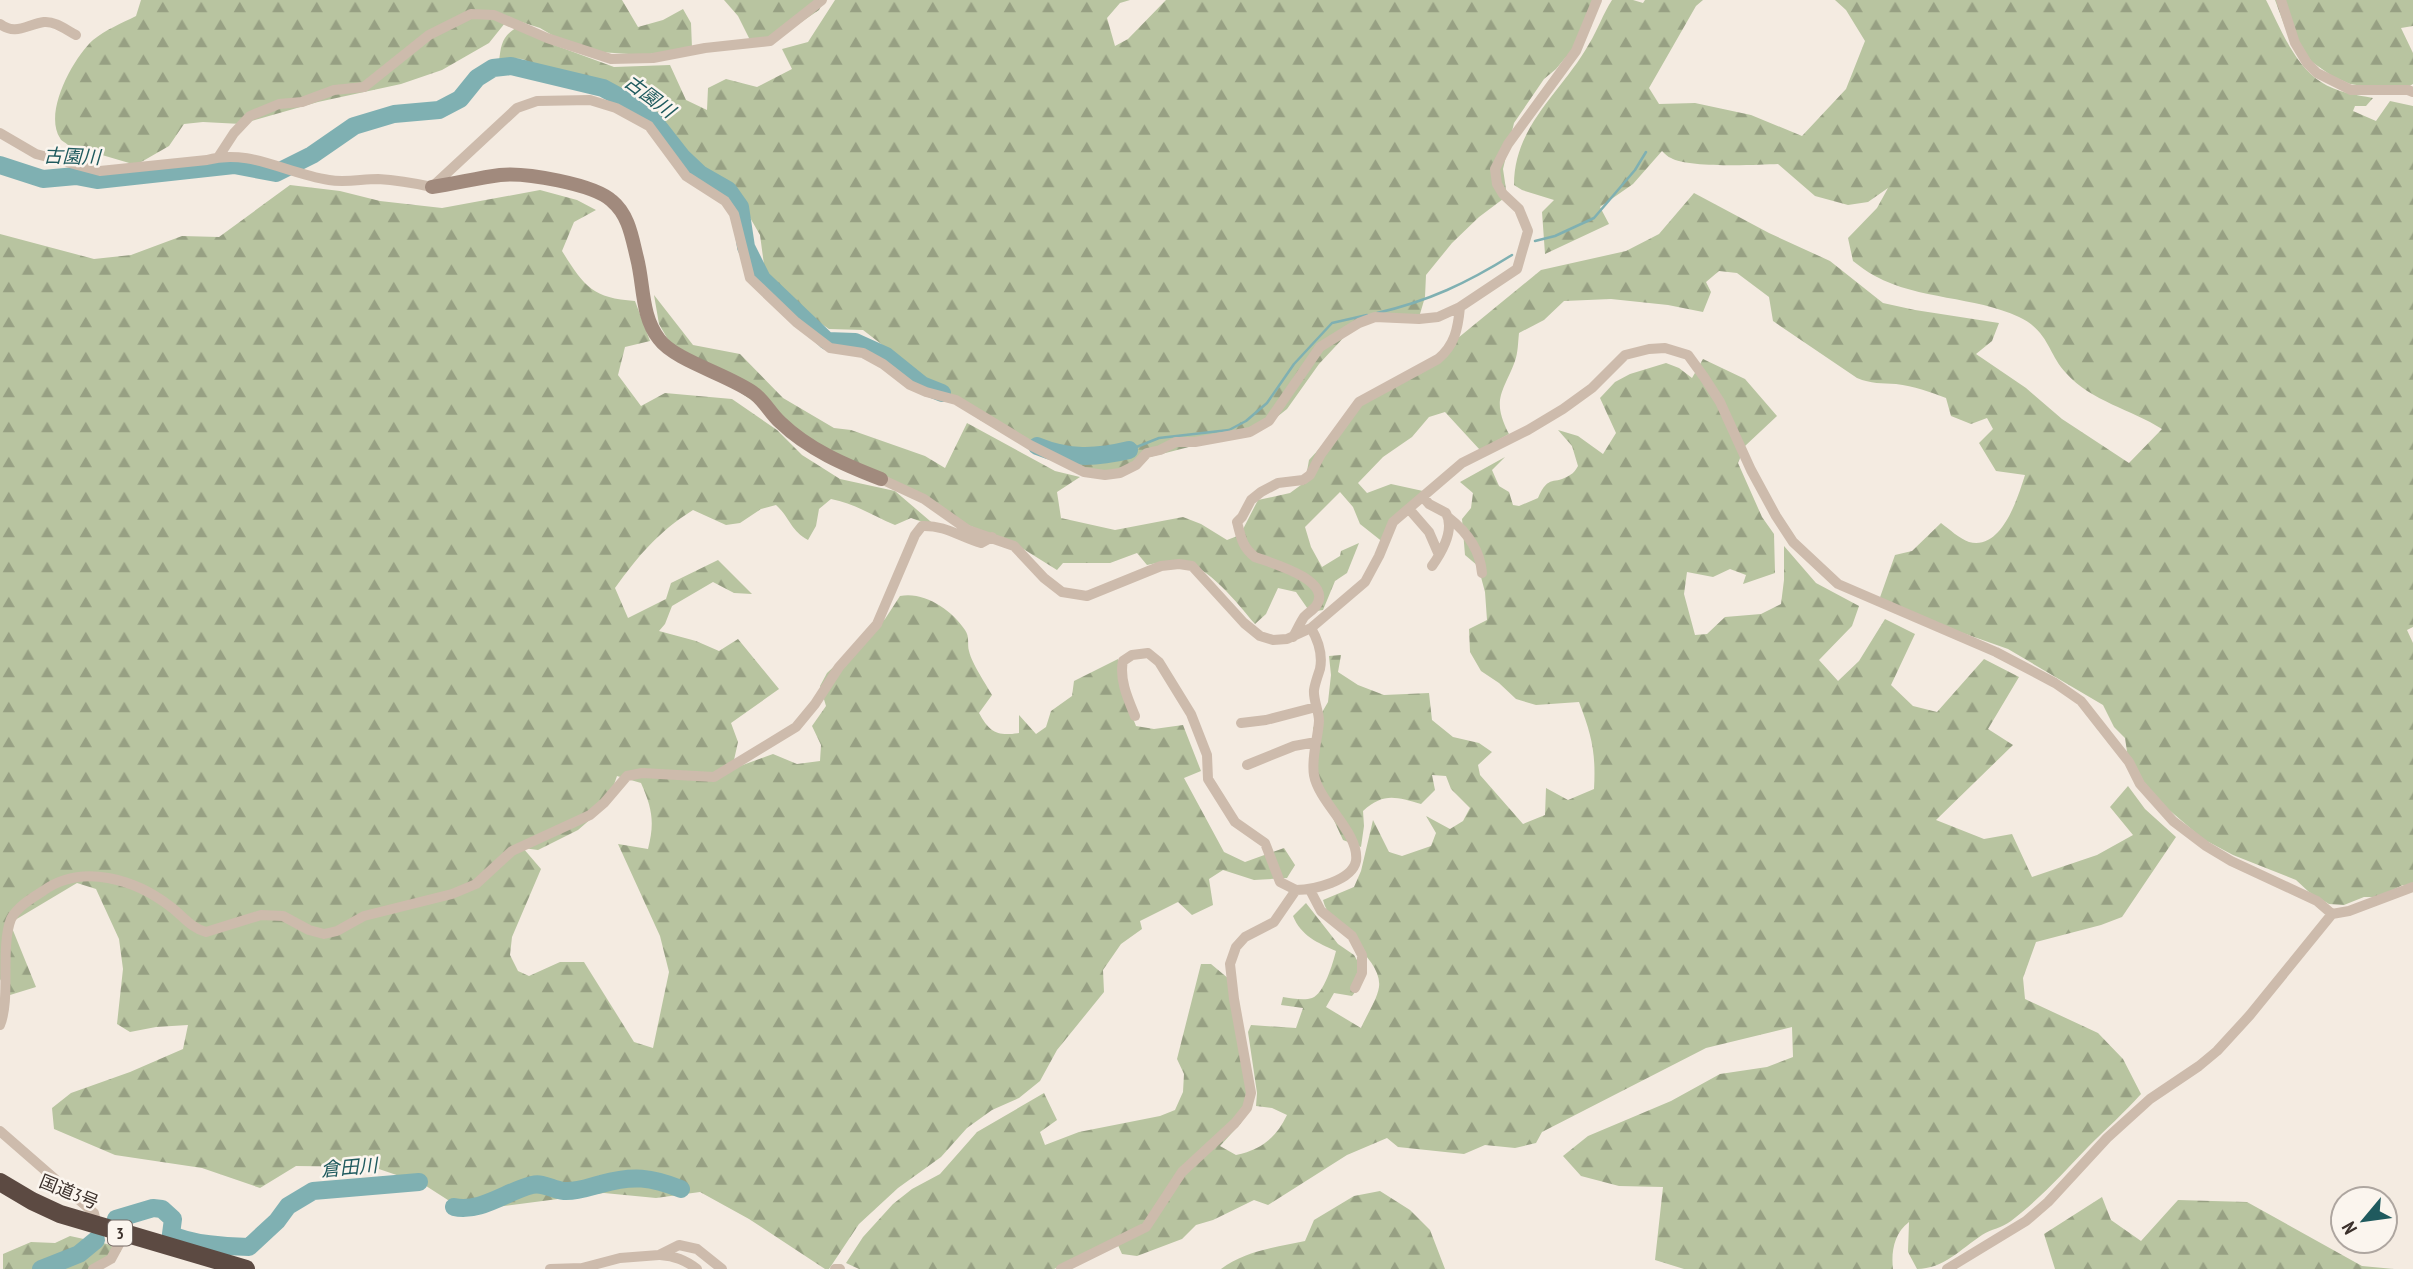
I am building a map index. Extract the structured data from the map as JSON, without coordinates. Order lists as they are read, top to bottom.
{
  "streets": {
    "highway": ["国道3号", "3"]
  },
  "water": ["古園川", "倉田川"],
  "north": "bottom left"
}
